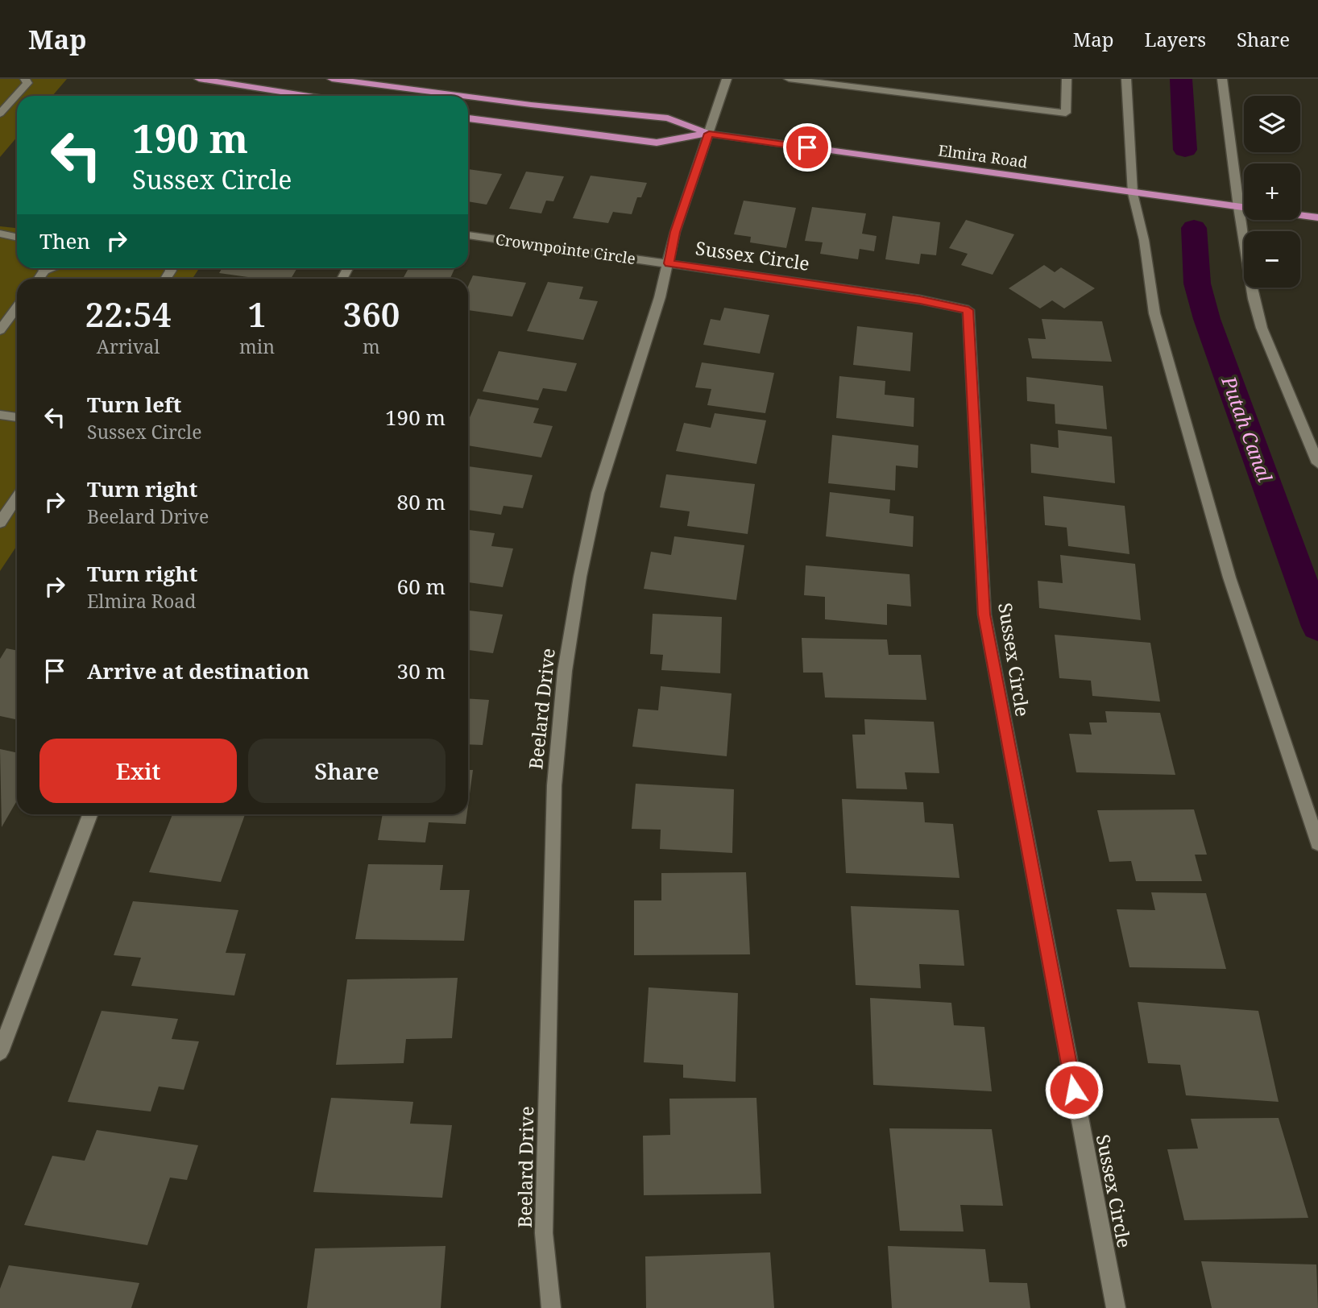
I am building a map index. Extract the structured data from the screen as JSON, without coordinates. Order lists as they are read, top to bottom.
{
  "streets": {
    "main road": ["Elmira Road"],
    "street": ["Crownpointe Circle", "Sussex Circle", "Beelard Drive"]
  },
  "crossings": [
    ["Elmira Road", "Beelard Drive"],
    ["Crownpointe Circle", "Sussex Circle"],
    ["Crownpointe Circle", "Beelard Drive"],
    ["Sussex Circle", "Beelard Drive"]
  ],
  "water": ["Putah Canal"],
  "page": {
    "header": "Map",
    "nav": ["Map", "Layers", "Share"],
    "map_buttons": ["+", "−"],
    "turn": ["190 m", "Sussex Circle"],
    "then": "Then",
    "eta": [
      "22:54",
      "Arrival",
      "1",
      "min",
      "360",
      "m"
    ],
    "list": [
      {
        "name": "Turn left",
        "note": "Sussex Circle",
        "value": "190 m"
      },
      {
        "name": "Turn right",
        "note": "Beelard Drive",
        "value": "80 m"
      },
      {
        "name": "Turn right",
        "note": "Elmira Road",
        "value": "60 m"
      },
      {
        "name": "Arrive at destination",
        "value": "30 m"
      }
    ],
    "buttons": ["Exit", "Share"]
  }
}
